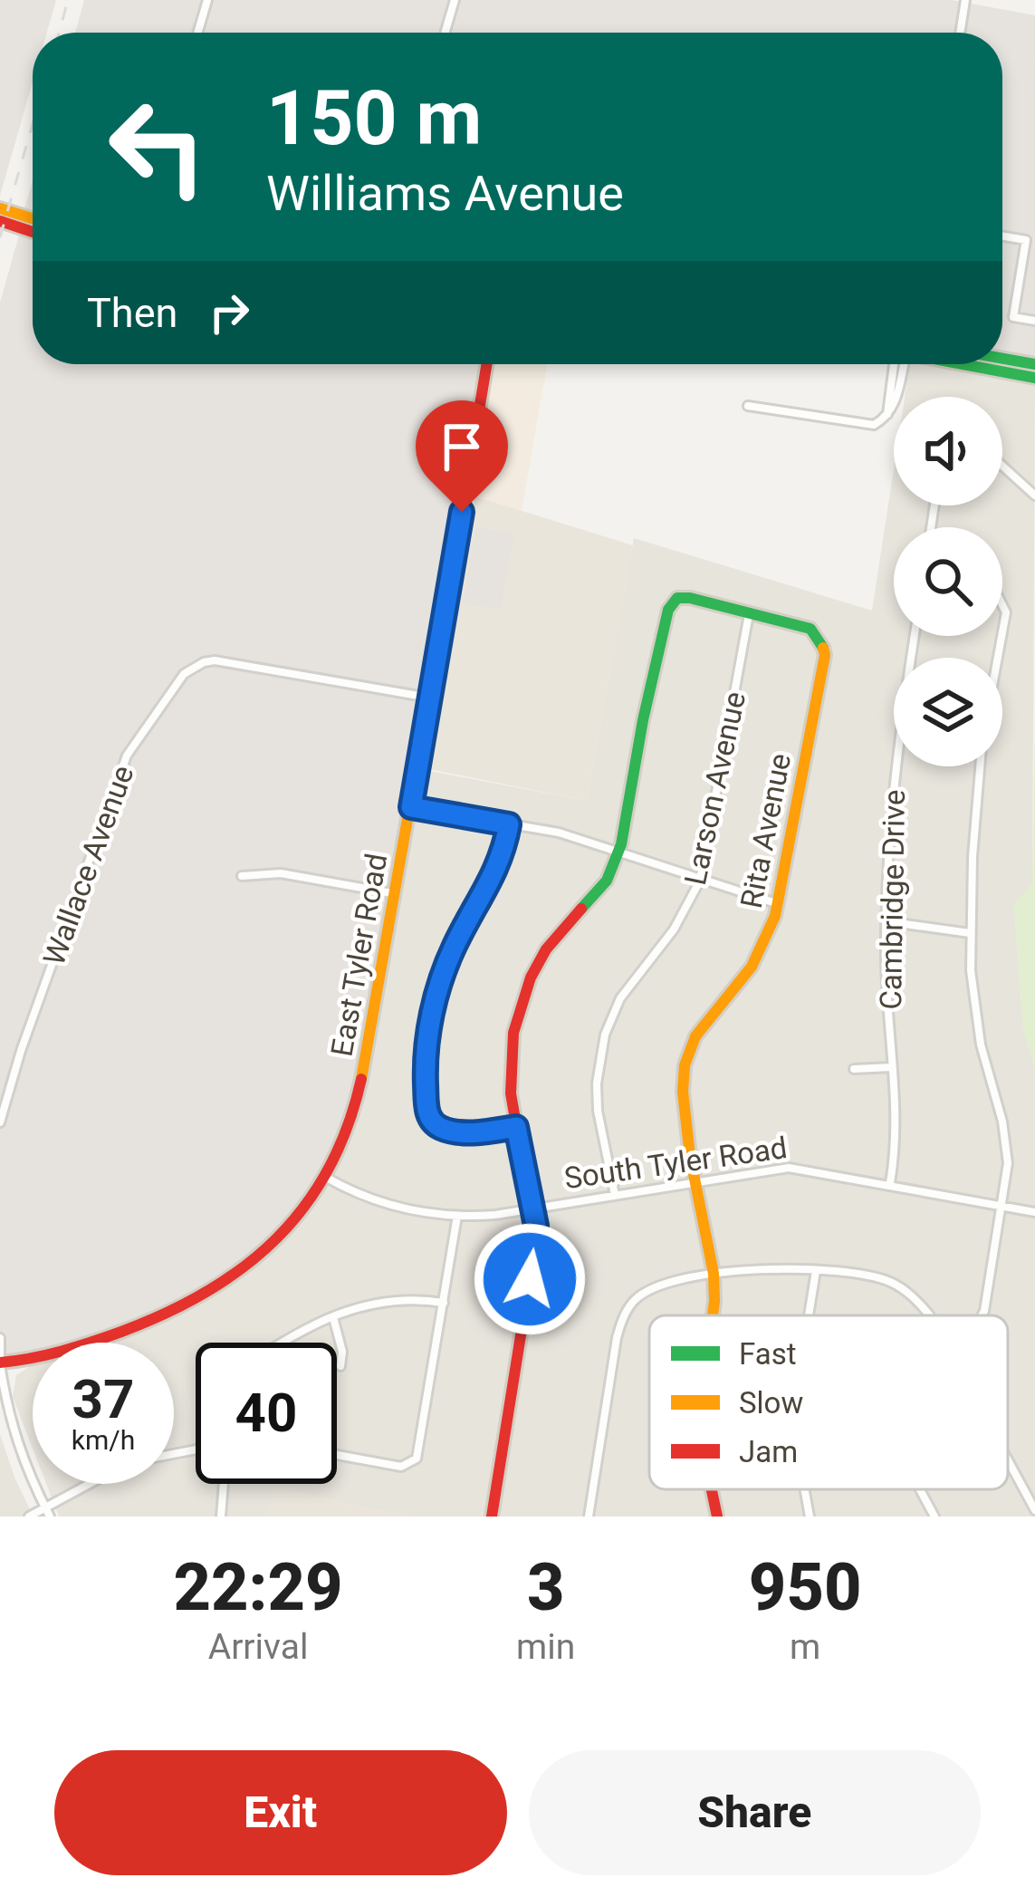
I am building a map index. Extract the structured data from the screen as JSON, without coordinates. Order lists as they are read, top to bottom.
{
  "streets": {
    "street": [
      "Larson Avenue",
      "Rita Avenue",
      "Wallace Avenue",
      "Cambridge Drive",
      "East Tyler Road",
      "South Tyler Road"
    ]
  },
  "crossings": [
    ["Larson Avenue", "Rita Avenue"],
    ["Larson Avenue", "South Tyler Road"],
    ["Rita Avenue", "South Tyler Road"],
    ["Wallace Avenue", "East Tyler Road"],
    ["Cambridge Drive", "South Tyler Road"],
    ["East Tyler Road", "South Tyler Road"]
  ],
  "legend": ["Fast", "Slow", "Jam"],
  "page": {
    "turn": ["150 m", "Williams Avenue"],
    "then": "Then",
    "speed": "37 km/h",
    "limit": "40",
    "eta": [
      "22:29",
      "Arrival",
      "3",
      "min",
      "950",
      "m"
    ],
    "buttons": ["Exit", "Share"]
  }
}
